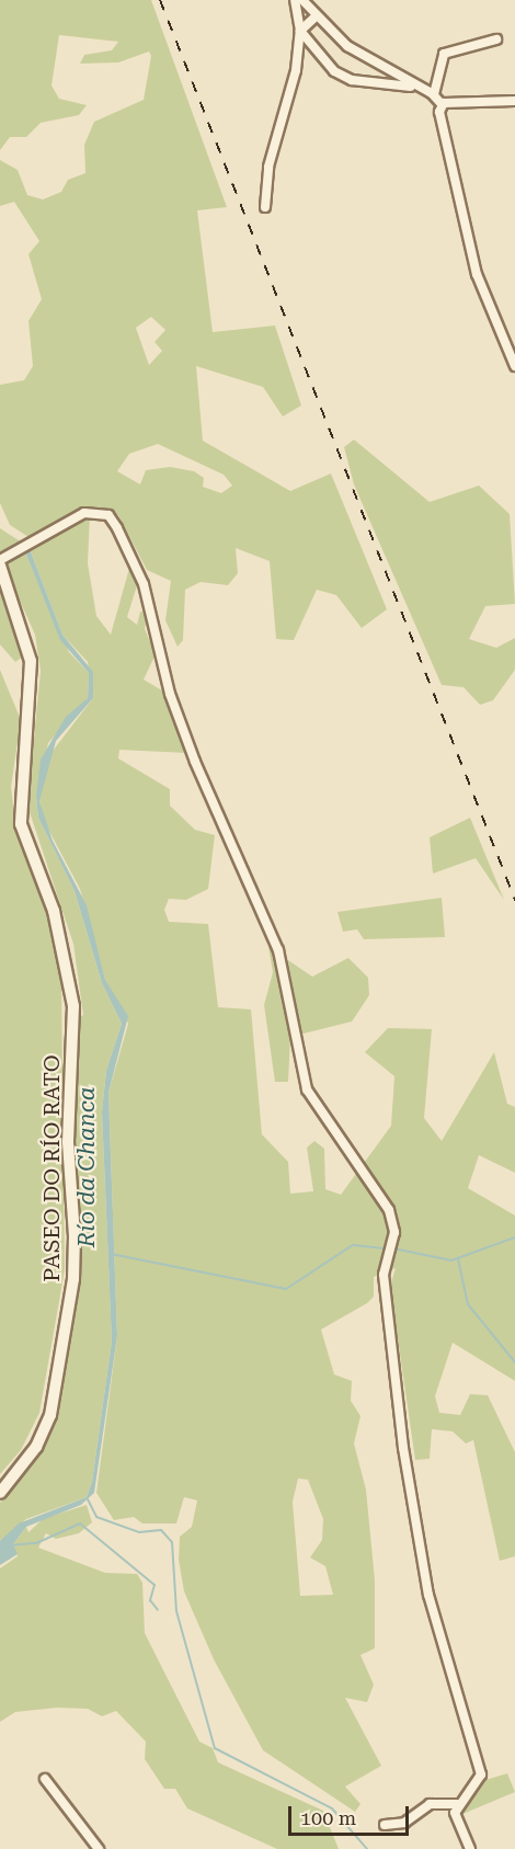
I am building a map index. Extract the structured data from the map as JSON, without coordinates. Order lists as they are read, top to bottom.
{
  "streets": {
    "street": ["PASEO DO RÍO RATO"]
  },
  "water": ["Río da Chanca"],
  "scale_bar": "100 m"
}
